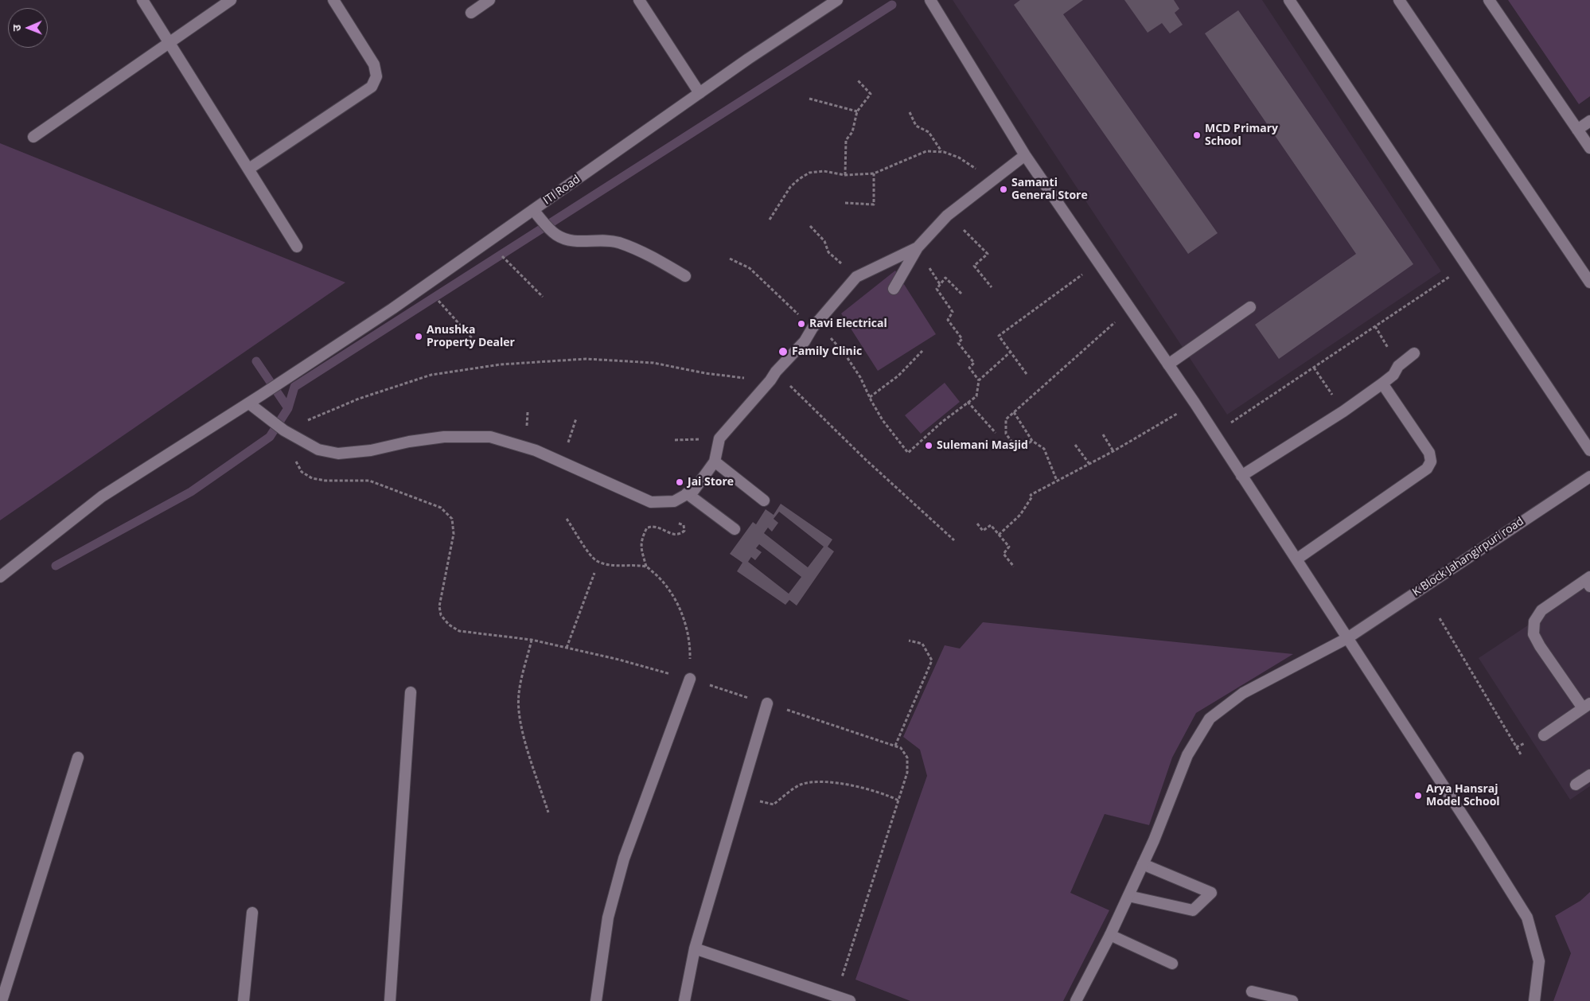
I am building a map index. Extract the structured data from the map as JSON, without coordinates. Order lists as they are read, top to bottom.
{
  "streets": {
    "street": ["ITI Road", "K Block Jahangirpuri road"]
  },
  "places": [
    "MCD Primary School",
    "Samanti General Store",
    "Ravi Electrical",
    "Anushka Property Dealer",
    "Family Clinic",
    "Sulemani Masjid",
    "Jai Store",
    "Arya Hansraj Model School"
  ],
  "north": "left"
}
